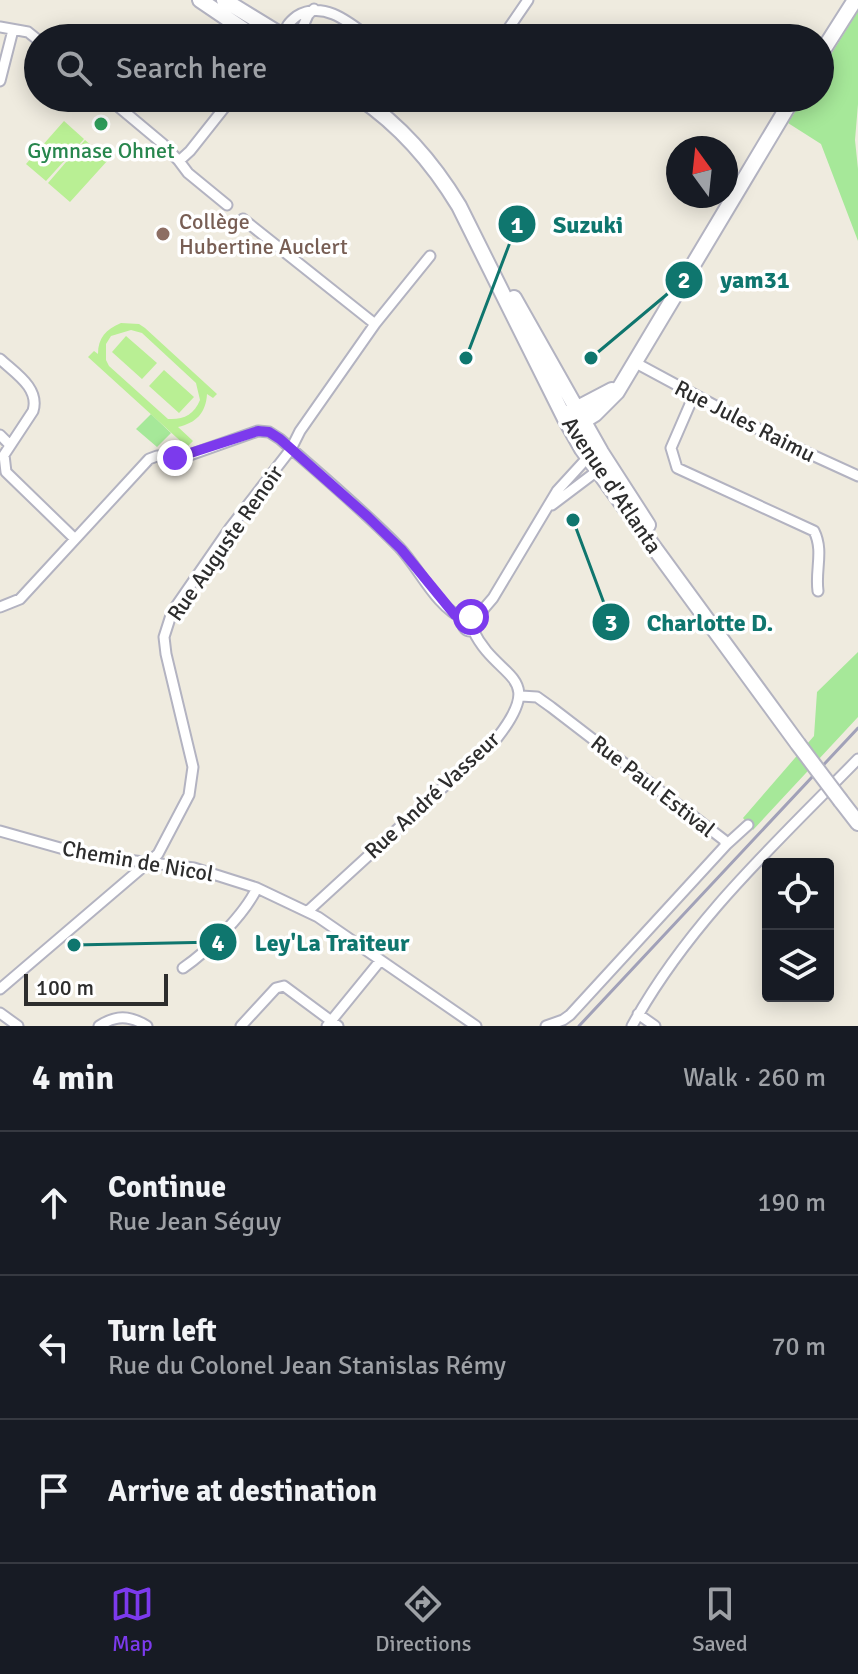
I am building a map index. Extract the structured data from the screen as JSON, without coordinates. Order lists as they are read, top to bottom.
{
  "streets": {
    "main road": ["Avenue d'Atlanta"],
    "street": [
      "Rue Jules Raimu",
      "Rue Auguste Renoir",
      "Rue Paul Estival",
      "Rue André Vasseur",
      "Chemin de Nicol"
    ]
  },
  "crossings": [
    ["Rue Auguste Renoir", "Chemin de Nicol"],
    ["Rue Paul Estival", "Rue André Vasseur"],
    ["Rue André Vasseur", "Chemin de Nicol"]
  ],
  "places": [
    "Gymnase Ohnet",
    "Collège Hubertine Auclert",
    "Suzuki",
    "yam31",
    "Charlotte D.",
    "Ley'La Traiteur"
  ],
  "scale_bar": "100 m",
  "north": "top",
  "page": {
    "search": "Search here",
    "scale": "100 m",
    "heading": ["4 min", "Walk · 260 m"],
    "list": [
      ["Continue", "Rue Jean Séguy", "190 m"],
      ["Turn left", "Rue du Colonel Jean Stanislas Rémy", "70 m"],
      "Arrive at destination"
    ],
    "nav": ["Map", "Directions", "Saved"]
  }
}
